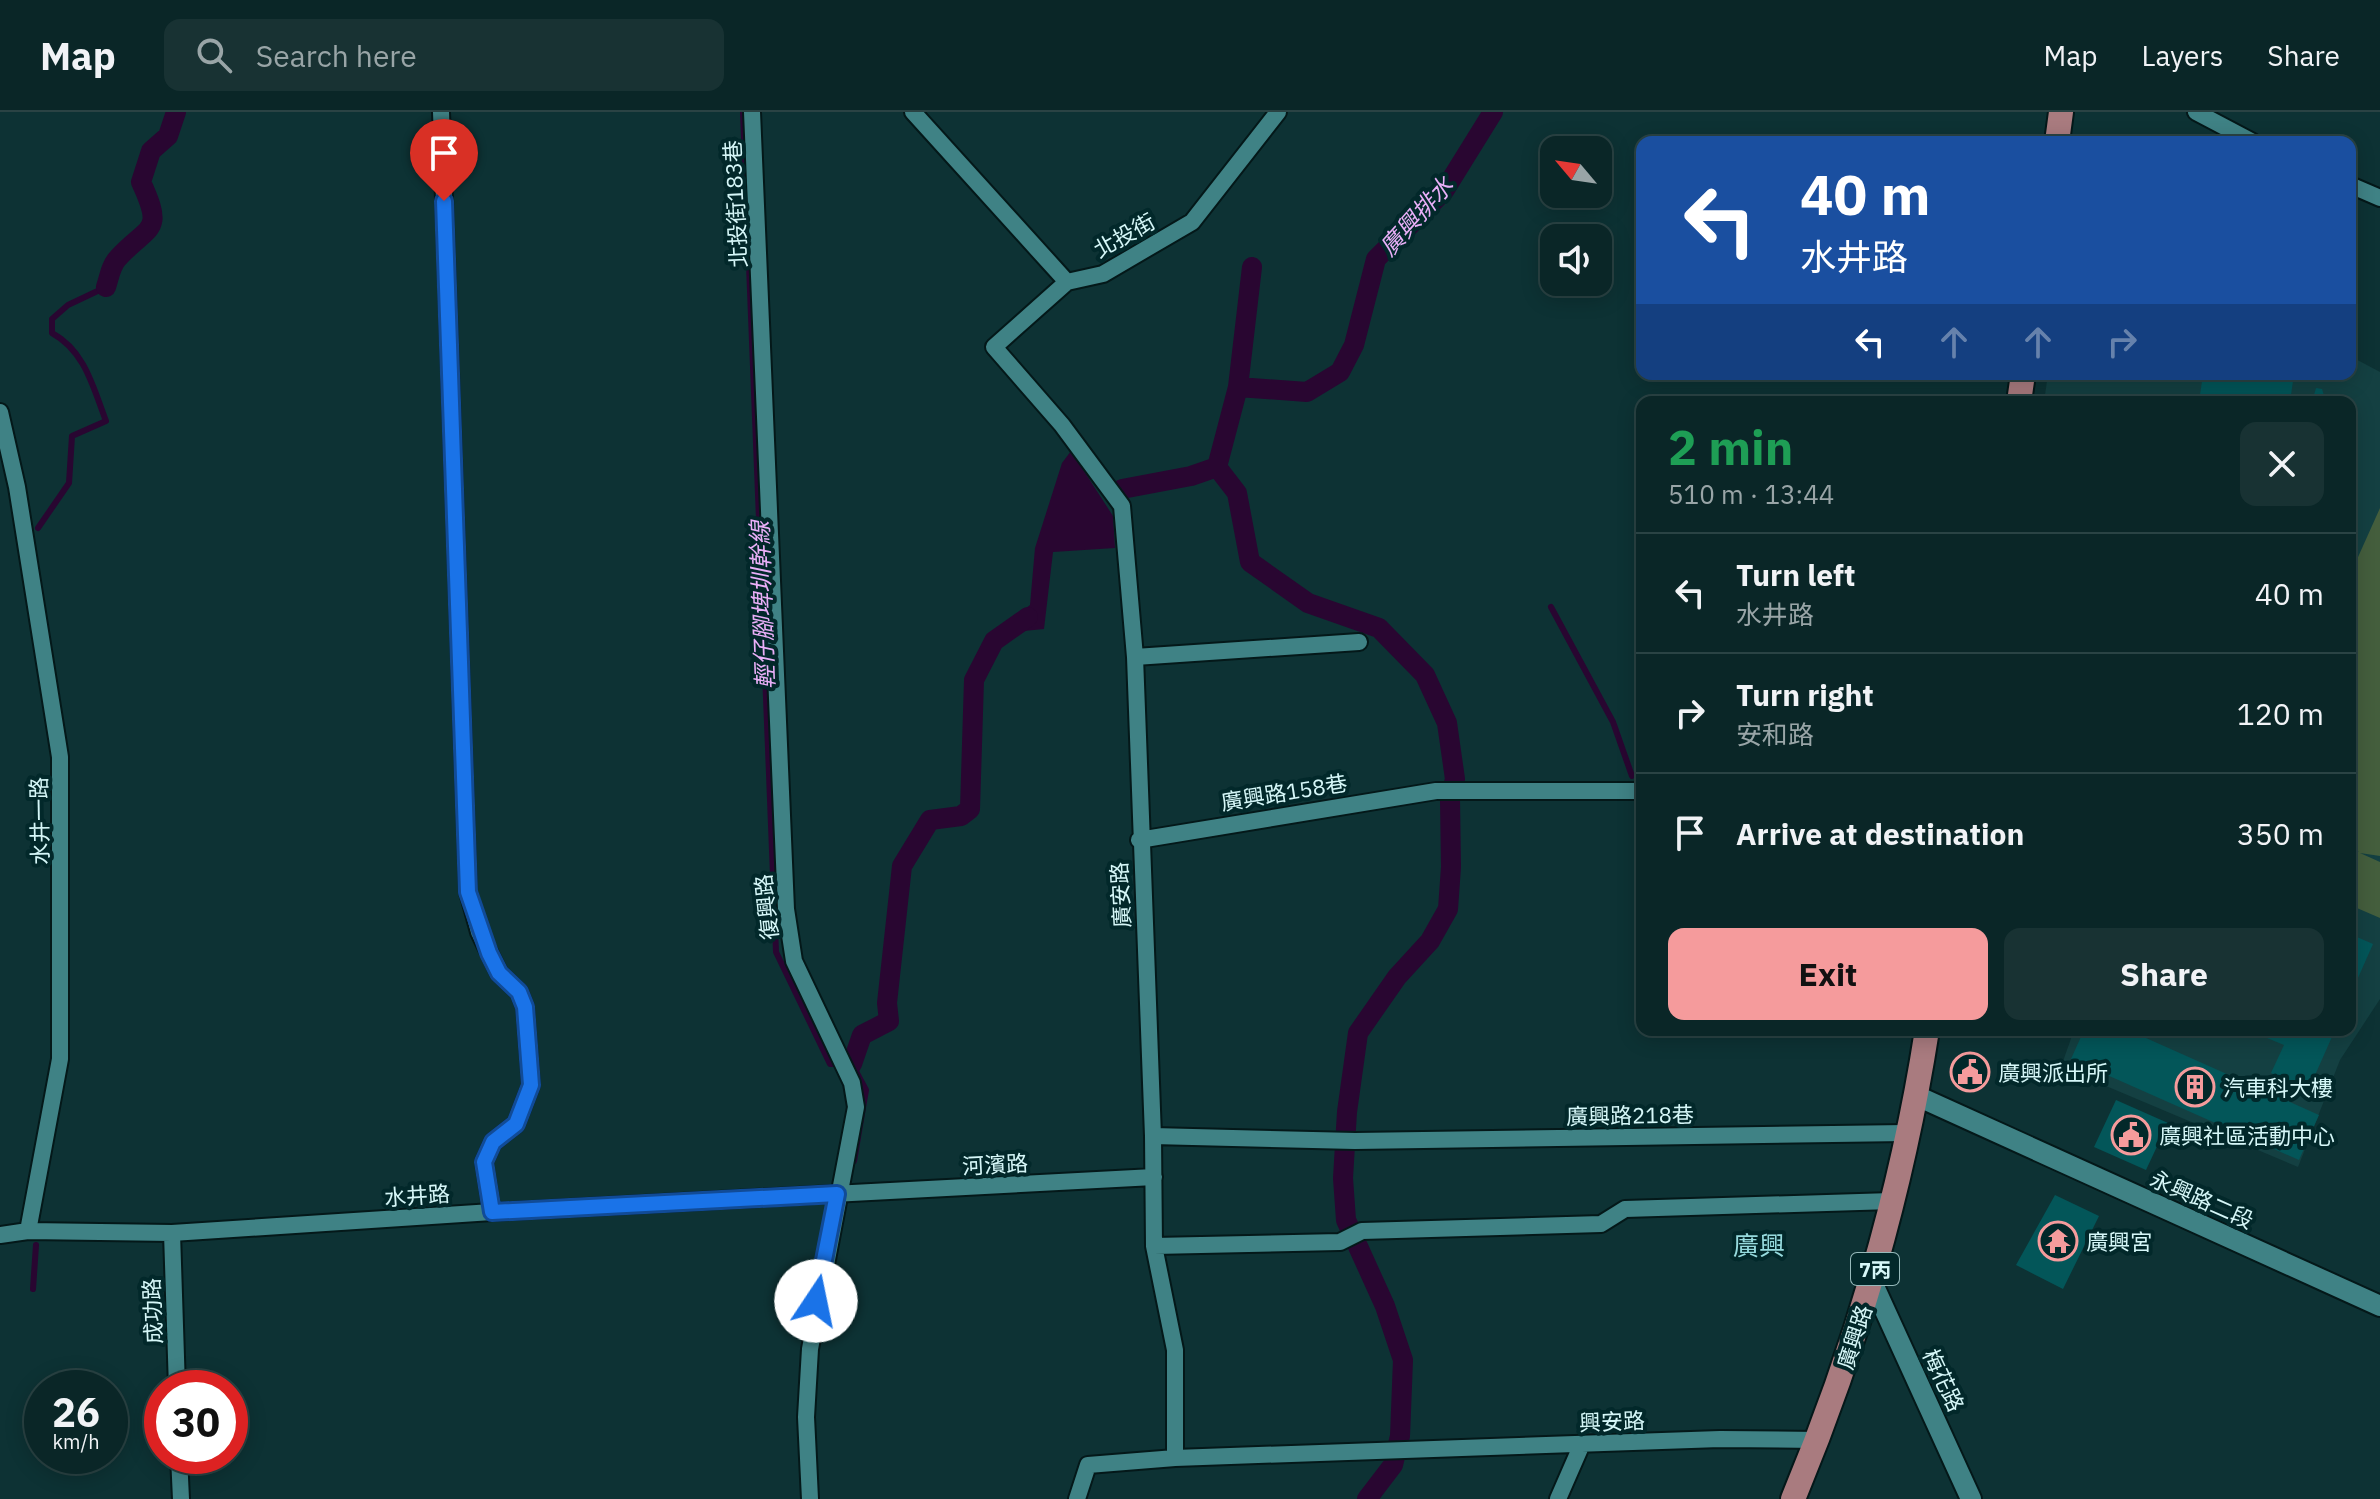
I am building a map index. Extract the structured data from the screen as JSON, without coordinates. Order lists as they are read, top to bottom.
{
  "streets": {
    "main road": ["7丙", "廣興路"],
    "street": [
      "北投街183巷",
      "北投街",
      "廣興路158巷",
      "水井一路",
      "廣安路",
      "復興路",
      "廣興路218巷",
      "河濱路",
      "水井路",
      "永興路二段",
      "成功路",
      "梅花路",
      "興安路"
    ]
  },
  "crossings": [
    ["北投街183巷", "復興路"],
    ["北投街", "廣安路"],
    ["廣興路158巷", "廣安路"],
    ["水井一路", "水井路"],
    ["廣安路", "廣興路218巷"],
    ["廣安路", "河濱路"],
    ["廣安路", "興安路"],
    ["復興路", "河濱路"],
    ["復興路", "水井路"],
    ["廣興路218巷", "廣興路"],
    ["河濱路", "水井路"],
    ["水井路", "成功路"],
    ["永興路二段", "廣興路"],
    ["廣興路", "梅花路"],
    ["廣興路", "興安路"]
  ],
  "districts": ["廣興"],
  "water": ["廣興排水", "輕仔腳埤圳幹線"],
  "places": {
    "public building": ["廣興派出所", "廣興社區活動中心"],
    "building": ["汽車科大樓"],
    "temple": ["廣興宮"]
  },
  "north": "top left",
  "page": {
    "header": "Map",
    "search": "Search here",
    "nav": ["Map", "Layers", "Share"],
    "turn": ["40 m", "水井路"],
    "heading": ["2 min", "510 m · 13:44"],
    "list": [
      {
        "name": "Turn left",
        "note": "水井路",
        "value": "40 m"
      },
      {
        "name": "Turn right",
        "note": "安和路",
        "value": "120 m"
      },
      {
        "name": "Arrive at destination",
        "value": "350 m"
      }
    ],
    "buttons": ["Exit", "Share"],
    "speed": "26 km/h",
    "limit": "30"
  }
}
